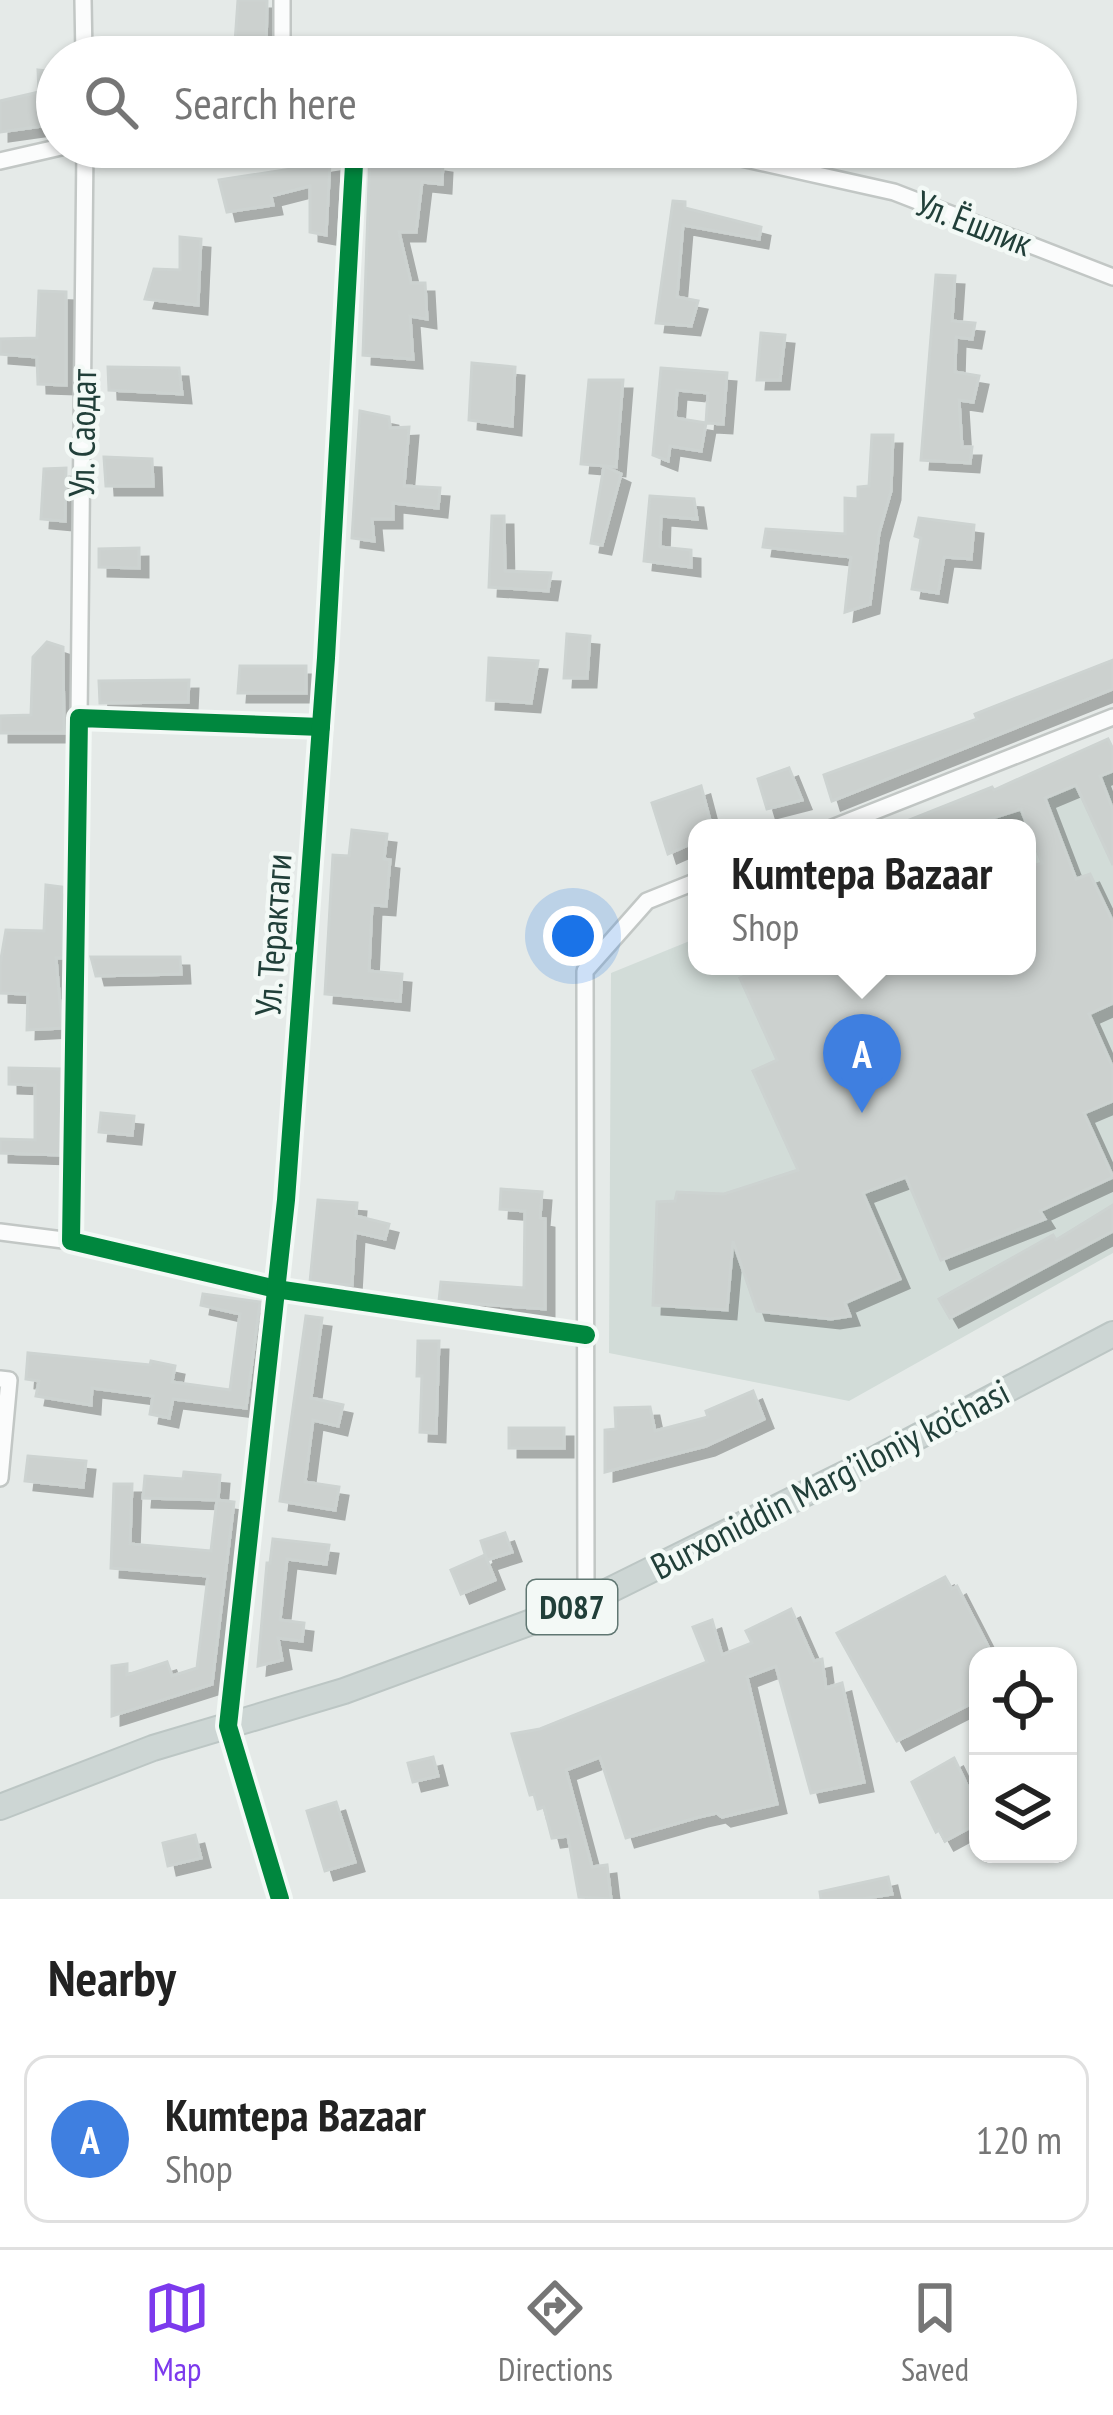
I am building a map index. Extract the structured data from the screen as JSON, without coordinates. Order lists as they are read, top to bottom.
{
  "streets": {
    "main road": ["Burxoniddin Marg’iloniy ko’chasi", "D087"],
    "street": ["Ул. Ёшлик", "Ул. Саодат", "Ул. Терактаги"]
  },
  "crossings": [
    ["Ул. Терактаги", "Burxoniddin Marg’iloniy ko’chasi"]
  ],
  "page": {
    "search": "Search here",
    "popup": ["Kumtepa Bazaar", "Shop"],
    "pins": "A",
    "heading": "Nearby",
    "list": [
      {
        "mark": "A",
        "name": "Kumtepa Bazaar",
        "note": "Shop",
        "value": "120 m"
      }
    ],
    "nav": ["Map", "Directions", "Saved"]
  }
}
